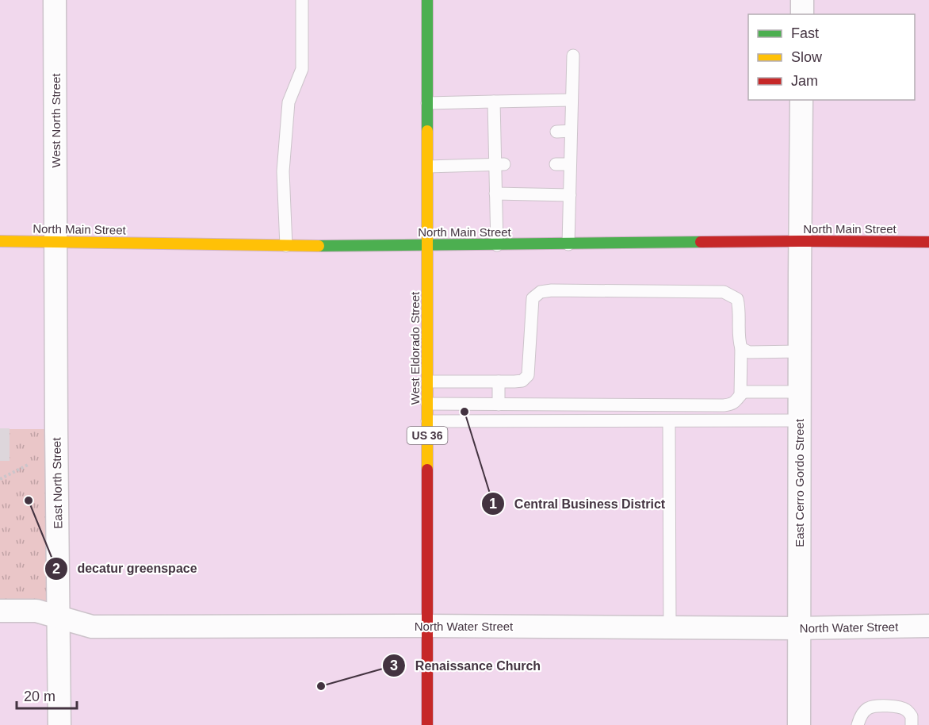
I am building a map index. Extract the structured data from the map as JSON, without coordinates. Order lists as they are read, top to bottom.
{
  "streets": {
    "main road": ["North Main Street", "West Eldorado Street", "US 36"],
    "street": [
      "West North Street",
      "East North Street",
      "East Cerro Gordo Street",
      "North Water Street"
    ]
  },
  "crossings": [
    ["West North Street", "North Main Street"],
    ["West North Street", "East North Street"],
    ["North Main Street", "West Eldorado Street"],
    ["North Main Street", "East North Street"],
    ["North Main Street", "East Cerro Gordo Street"],
    ["West Eldorado Street", "North Water Street"],
    ["East North Street", "North Water Street"],
    ["East Cerro Gordo Street", "North Water Street"]
  ],
  "places": ["Central Business District", "decatur greenspace", "Renaissance Church"],
  "legend": ["Fast", "Slow", "Jam"],
  "scale_bar": "20 m"
}
